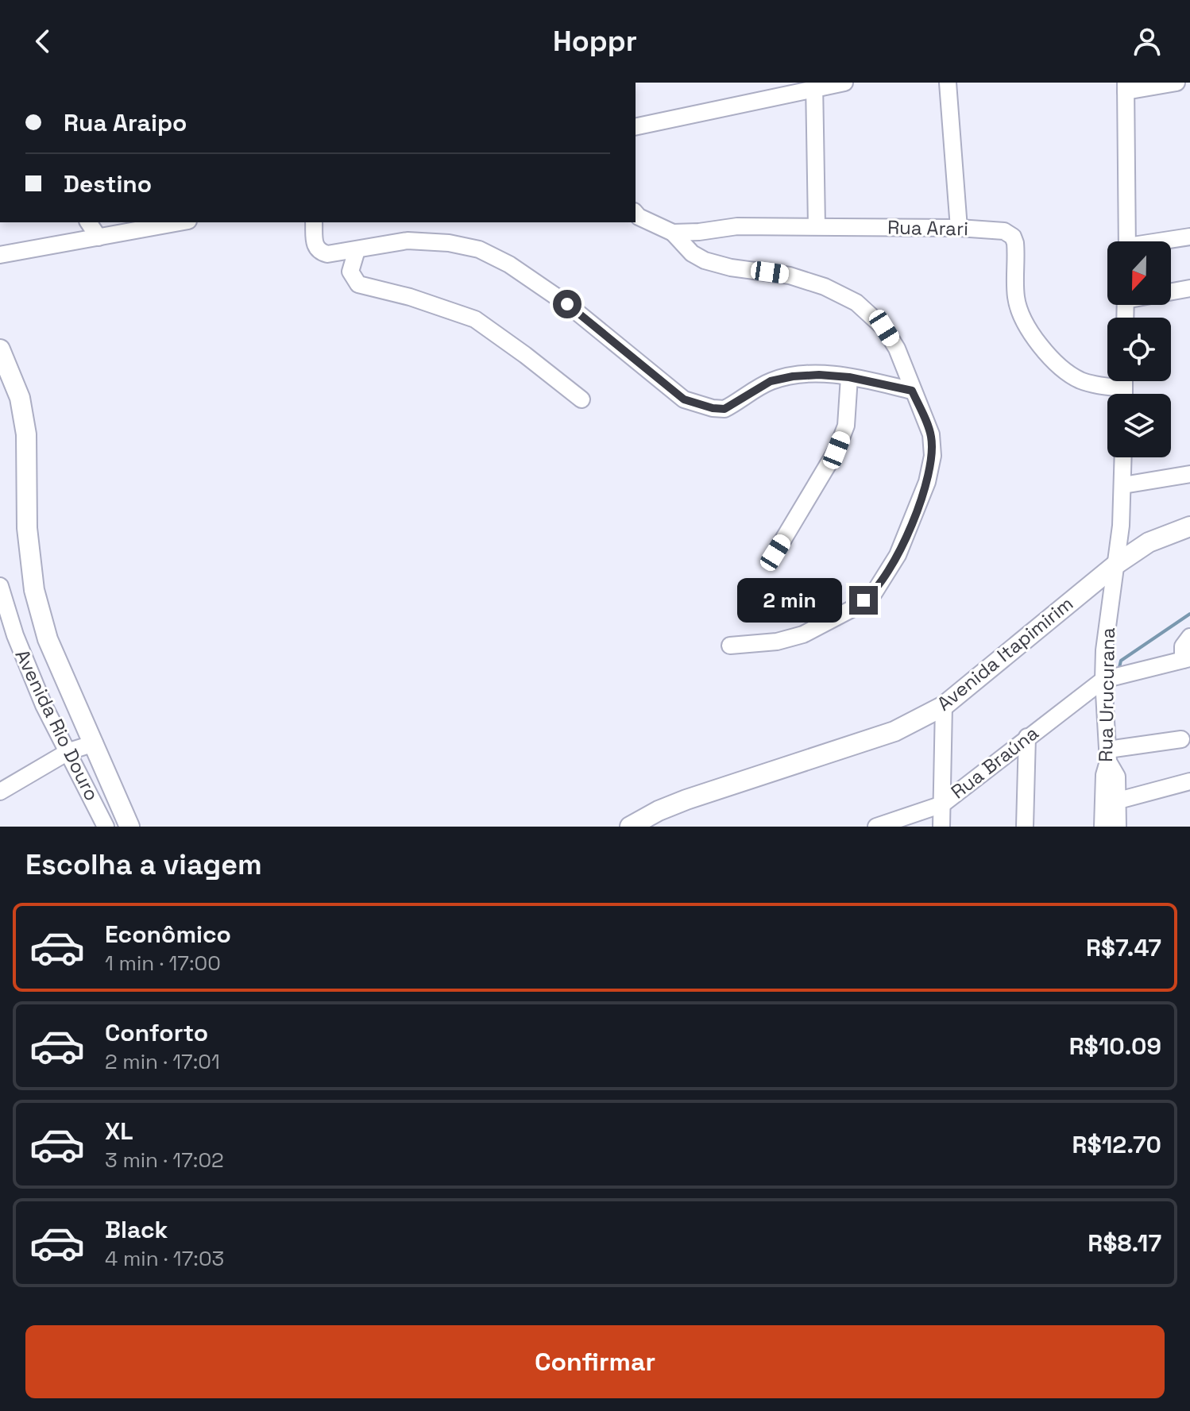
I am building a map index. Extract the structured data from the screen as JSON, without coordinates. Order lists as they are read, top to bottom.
{
  "streets": {
    "main road": ["Avenida Itapimirim"],
    "street": [
      "Rua Arari",
      "Rua Urucurana",
      "Avenida Rio Douro",
      "Rua Braúna"
    ]
  },
  "crossings": [
    ["Avenida Itapimirim", "Rua Urucurana"],
    ["Rua Urucurana", "Rua Braúna"]
  ],
  "north": "bottom",
  "page": {
    "header": "Hoppr",
    "banner": ["Rua Araipo", "Destino"],
    "bubble": "2 min",
    "heading": "Escolha a viagem",
    "list": [
      {
        "name": "Econômico",
        "note": "1 min · 17:00",
        "value": "R$7.47"
      },
      {
        "name": "Conforto",
        "note": "2 min · 17:01",
        "value": "R$10.09"
      },
      {
        "name": "XL",
        "note": "3 min · 17:02",
        "value": "R$12.70"
      },
      {
        "name": "Black",
        "note": "4 min · 17:03",
        "value": "R$8.17"
      }
    ],
    "buttons": "Confirmar"
  }
}
